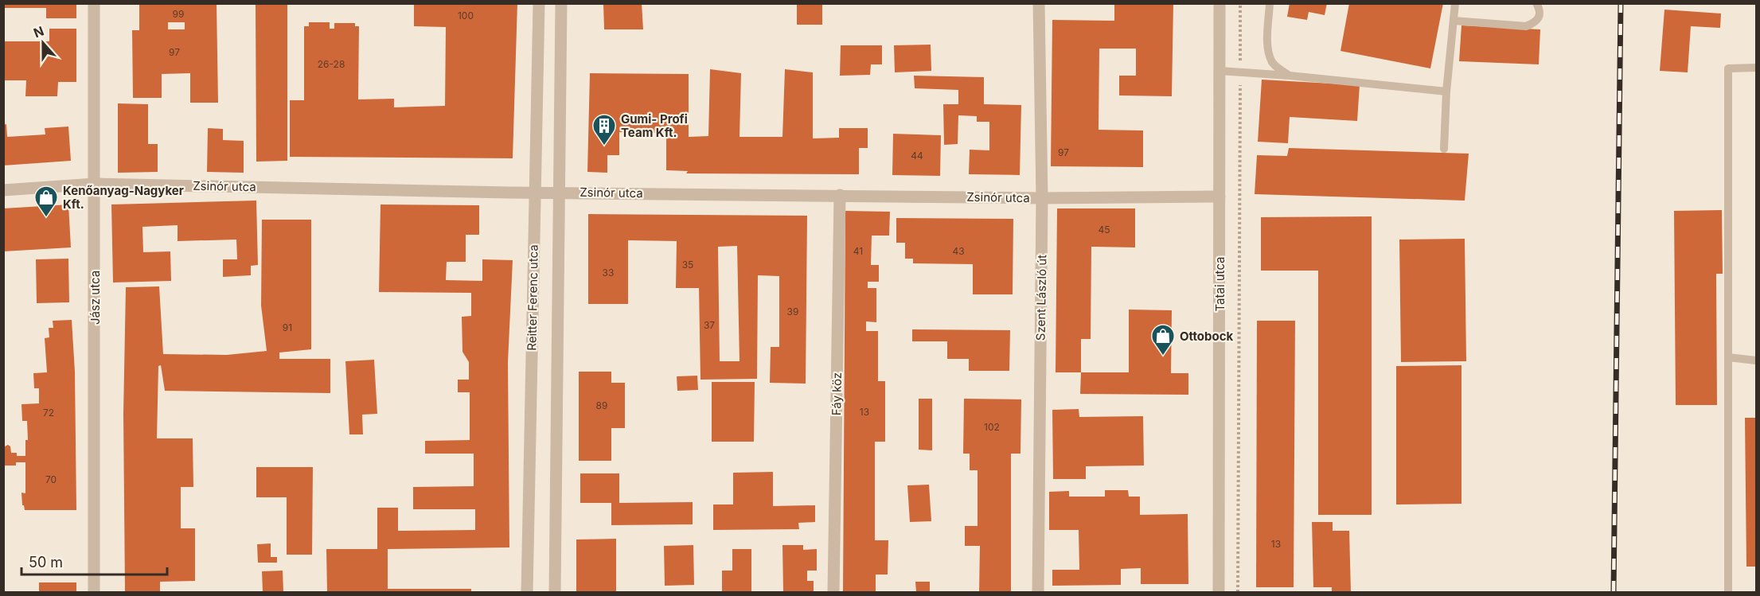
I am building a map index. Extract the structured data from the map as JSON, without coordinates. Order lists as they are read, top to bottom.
{
  "streets": {
    "street": [
      "Zsinór utca",
      "Tatai utca",
      "Jász utca",
      "Reitter Ferenc utca",
      "Szent László út",
      "Fáy köz"
    ]
  },
  "crossings": [
    ["Zsinór utca", "Tatai utca"],
    ["Zsinór utca", "Jász utca"],
    ["Zsinór utca", "Reitter Ferenc utca"],
    ["Zsinór utca", "Szent László út"],
    ["Zsinór utca", "Fáy köz"]
  ],
  "places": {
    "building": ["Gumi- Profi Team Kft."],
    "shop": ["Kenőanyag-Nagyker Kft.", "Ottobock"]
  },
  "house_numbers": [
    "99",
    "100",
    "97",
    "26-28",
    "97",
    "44",
    "45",
    "41",
    "43",
    "35",
    "33",
    "39",
    "37",
    "91",
    "89",
    "13",
    "72",
    "102",
    "70",
    "13"
  ],
  "scale_bar": "50 m",
  "north": "top"
}
